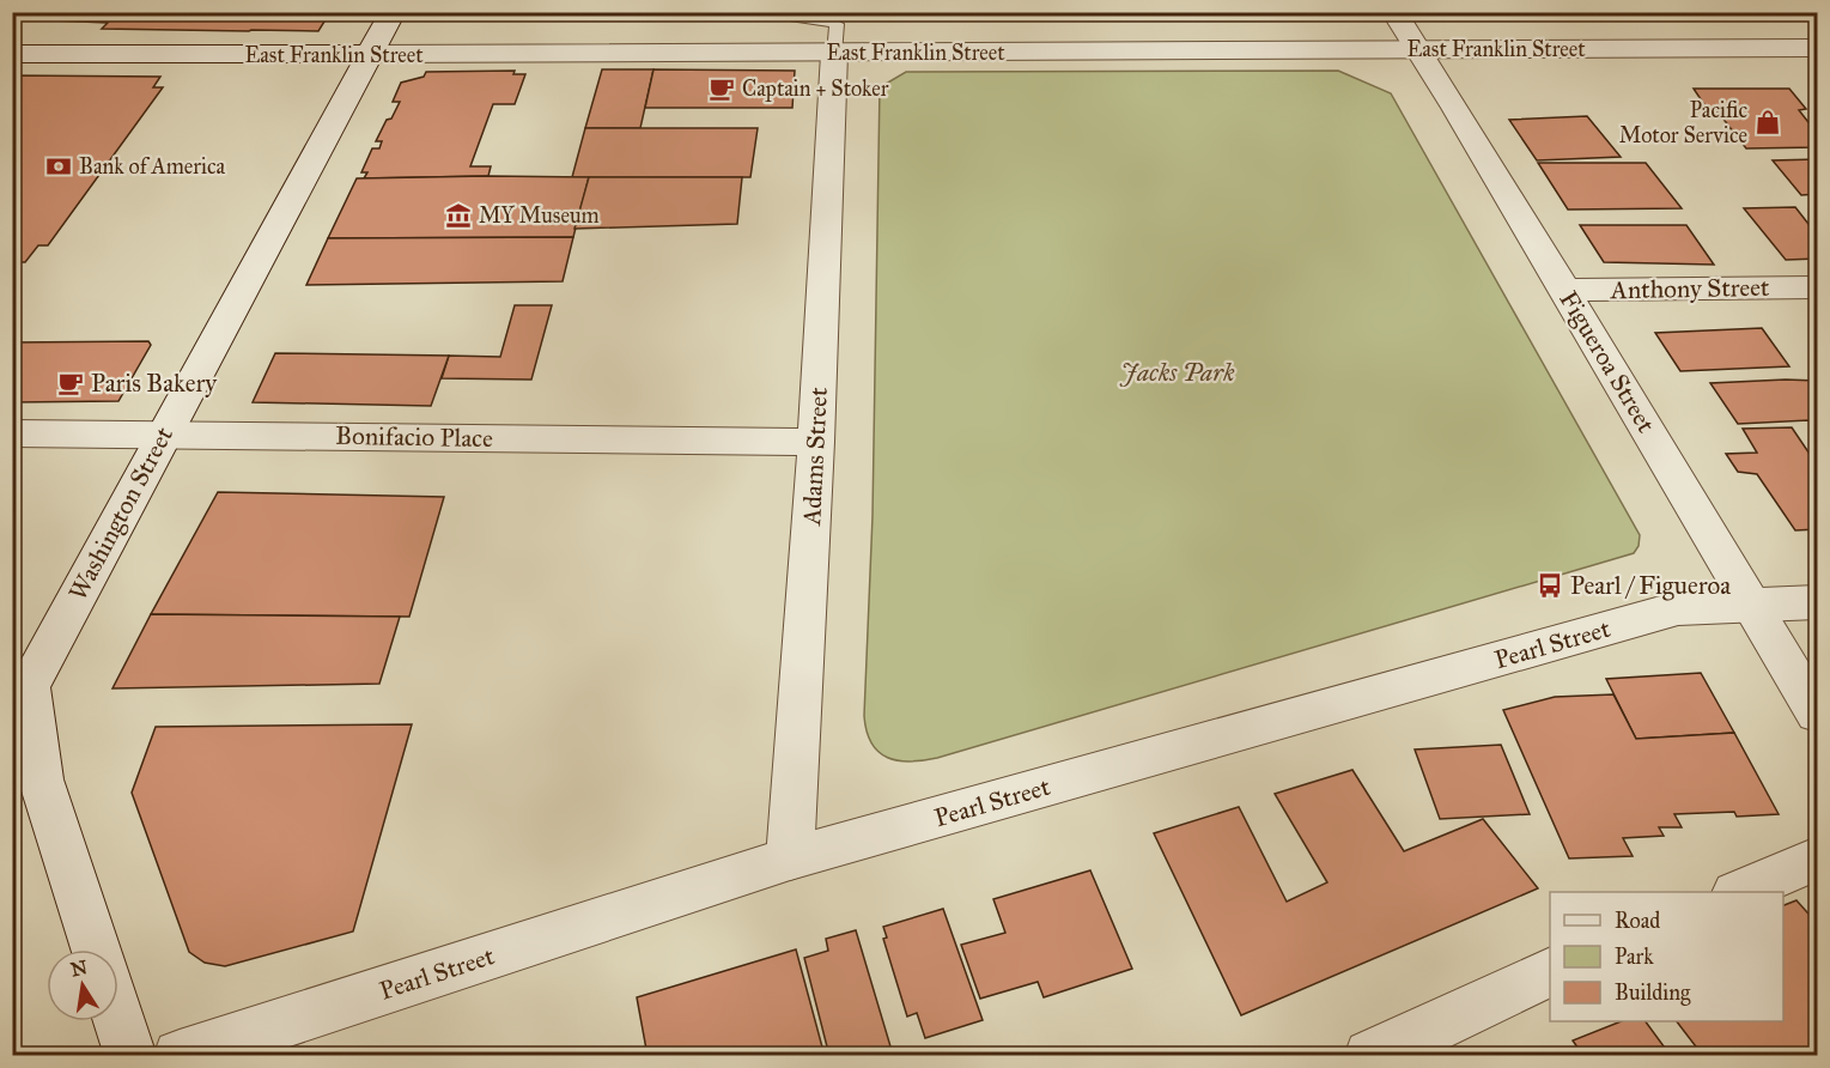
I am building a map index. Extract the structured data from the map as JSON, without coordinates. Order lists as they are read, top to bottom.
{
  "streets": {
    "street": [
      "East Franklin Street",
      "Anthony Street",
      "Figueroa Street",
      "Bonifacio Place",
      "Adams Street",
      "Washington Street",
      "Pearl Street"
    ]
  },
  "crossings": [
    ["East Franklin Street", "Figueroa Street"],
    ["East Franklin Street", "Adams Street"],
    ["East Franklin Street", "Washington Street"],
    ["Anthony Street", "Figueroa Street"],
    ["Figueroa Street", "Pearl Street"],
    ["Bonifacio Place", "Adams Street"],
    ["Bonifacio Place", "Washington Street"],
    ["Adams Street", "Pearl Street"]
  ],
  "parks": ["Jacks Park"],
  "places": {
    "cafe": ["Captain + Stoker", "Paris Bakery"],
    "shop": ["Pacific Motor Service"],
    "bank": ["Bank of America"],
    "museum": ["MY Museum"],
    "bus stop": ["Pearl / Figueroa"]
  },
  "legend": ["Road", "Park", "Building"],
  "north": "top"
}
